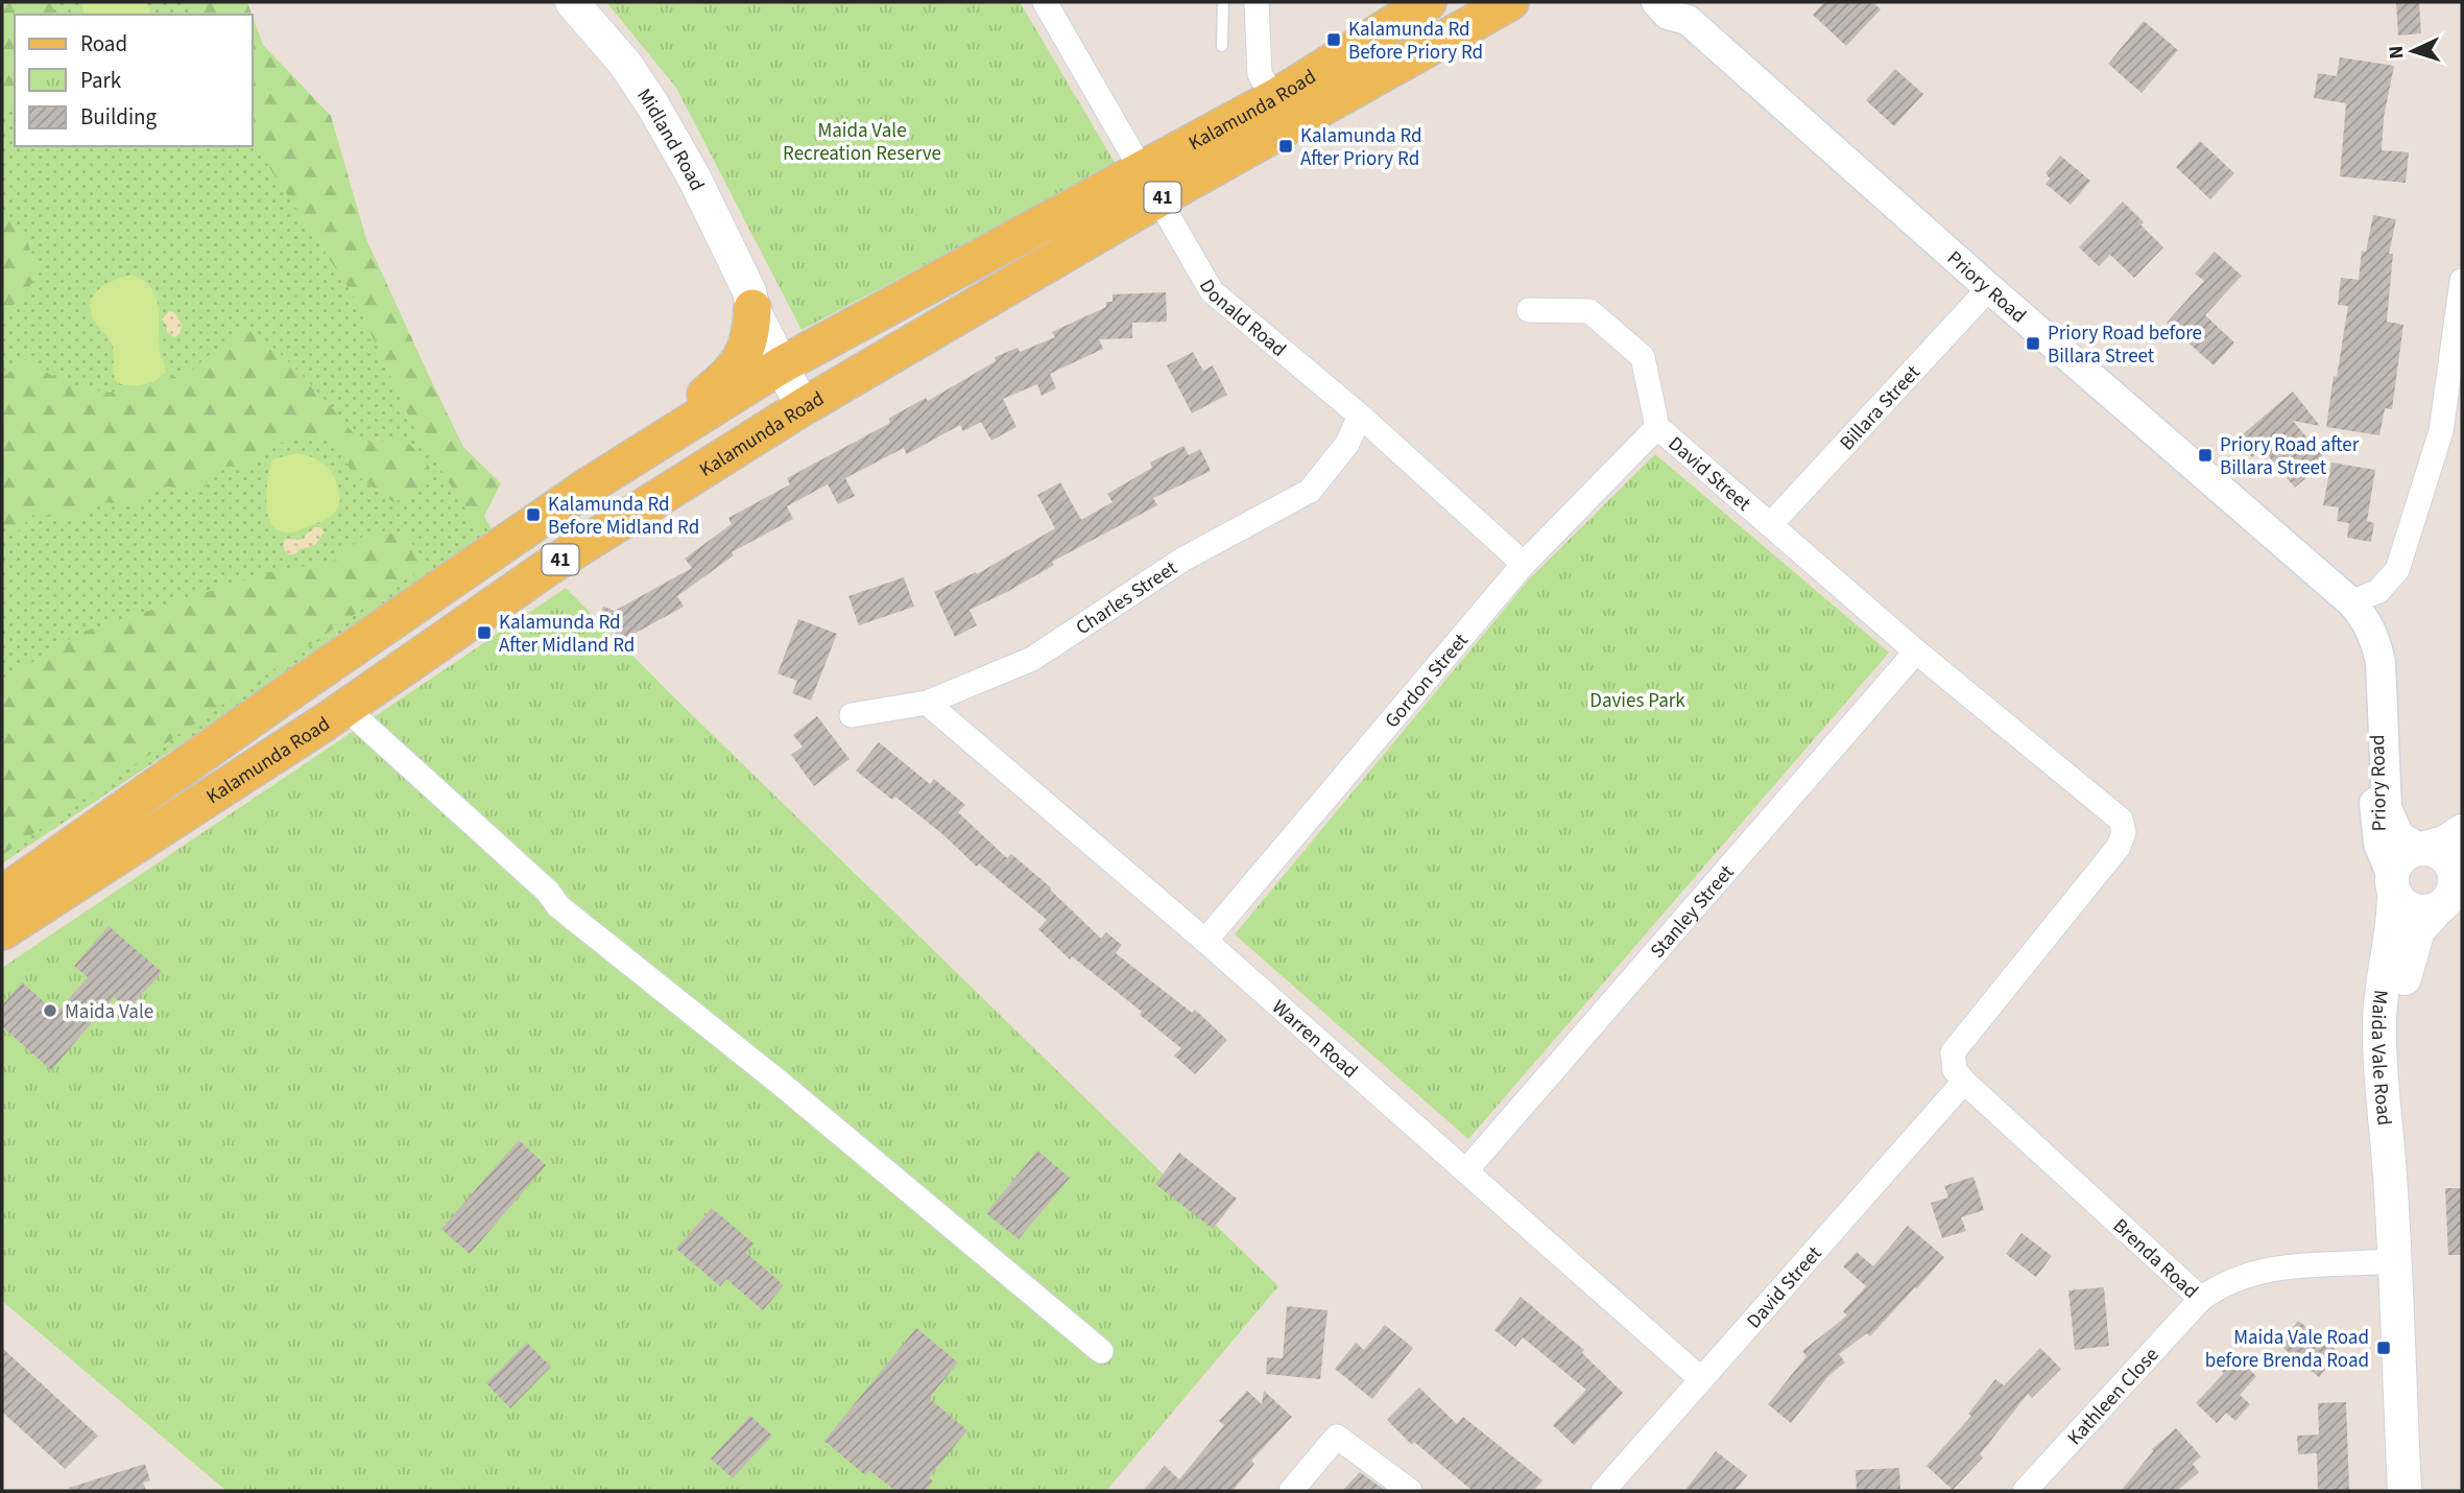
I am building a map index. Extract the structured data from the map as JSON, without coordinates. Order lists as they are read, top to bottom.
{
  "streets": {
    "main road": [
      "Kalamunda Road",
      "Midland Road",
      "41",
      "Maida Vale Road"
    ],
    "street": [
      "Priory Road",
      "Donald Road",
      "Billara Street",
      "David Street",
      "Charles Street",
      "Gordon Street",
      "Stanley Street",
      "Warren Road",
      "Brenda Road",
      "Kathleen Close"
    ]
  },
  "crossings": [
    ["Kalamunda Road", "Midland Road"],
    ["Kalamunda Road", "Donald Road"],
    ["Priory Road", "Billara Street"],
    ["Priory Road", "Maida Vale Road"],
    ["Donald Road", "Charles Street"],
    ["Donald Road", "Gordon Street"],
    ["Billara Street", "David Street"],
    ["David Street", "Gordon Street"],
    ["David Street", "Stanley Street"],
    ["David Street", "Warren Road"],
    ["David Street", "Brenda Road"],
    ["Charles Street", "Warren Road"],
    ["Gordon Street", "Warren Road"],
    ["Stanley Street", "Warren Road"],
    ["Maida Vale Road", "Brenda Road"],
    ["Brenda Road", "Kathleen Close"]
  ],
  "parks": ["Maida Vale Recreation Reserve", "Davies Park"],
  "places": {
    "transit": [
      "Kalamunda Rd Before Priory Rd",
      "Kalamunda Rd After Priory Rd",
      "Priory Road before Billara Street",
      "Priory Road after Billara Street",
      "Kalamunda Rd Before Midland Rd",
      "Kalamunda Rd After Midland Rd",
      "Maida Vale Road before Brenda Road"
    ],
    "other": ["Maida Vale"]
  },
  "legend": ["Road", "Park", "Building"],
  "north": "left"
}
